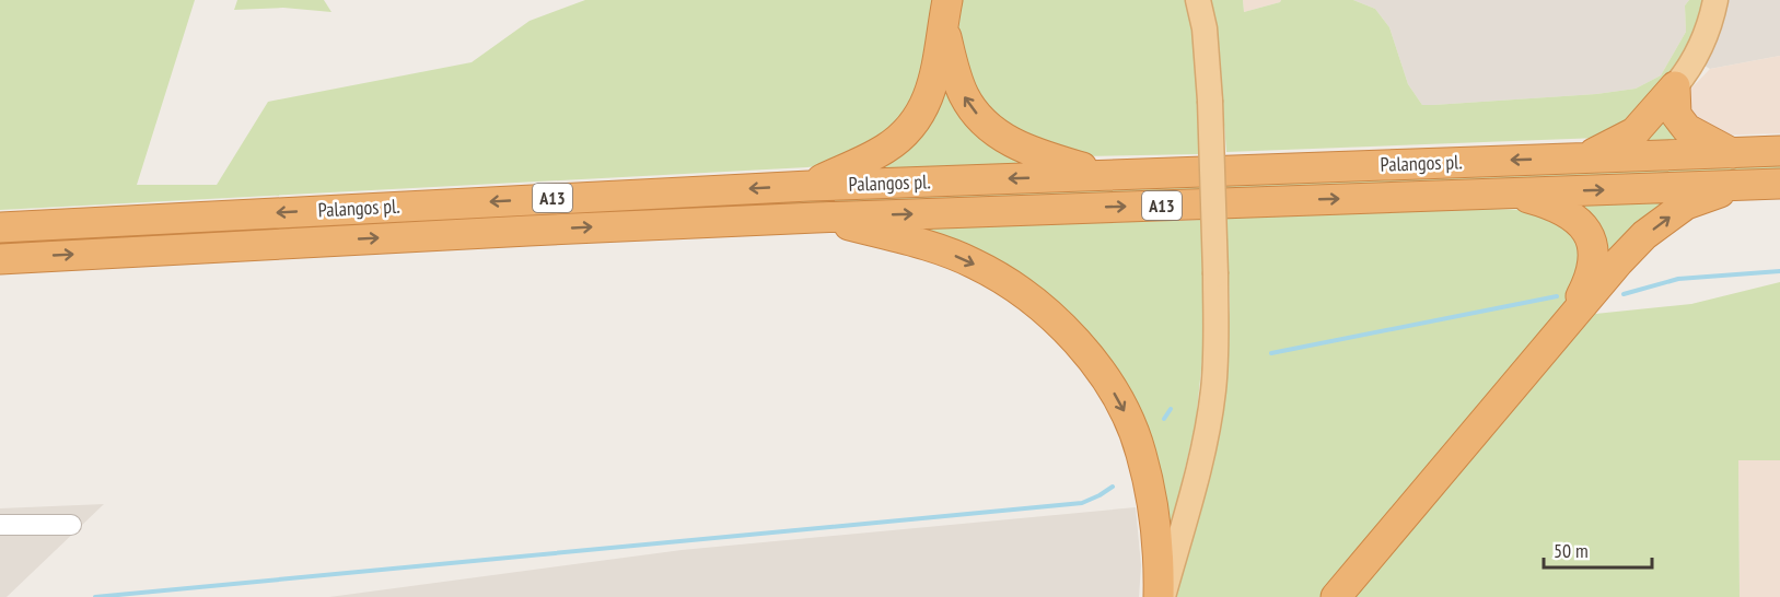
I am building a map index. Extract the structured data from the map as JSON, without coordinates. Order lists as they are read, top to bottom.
{
  "streets": {
    "highway": ["Palangos pl.", "A13"]
  },
  "scale_bar": "50 m"
}
